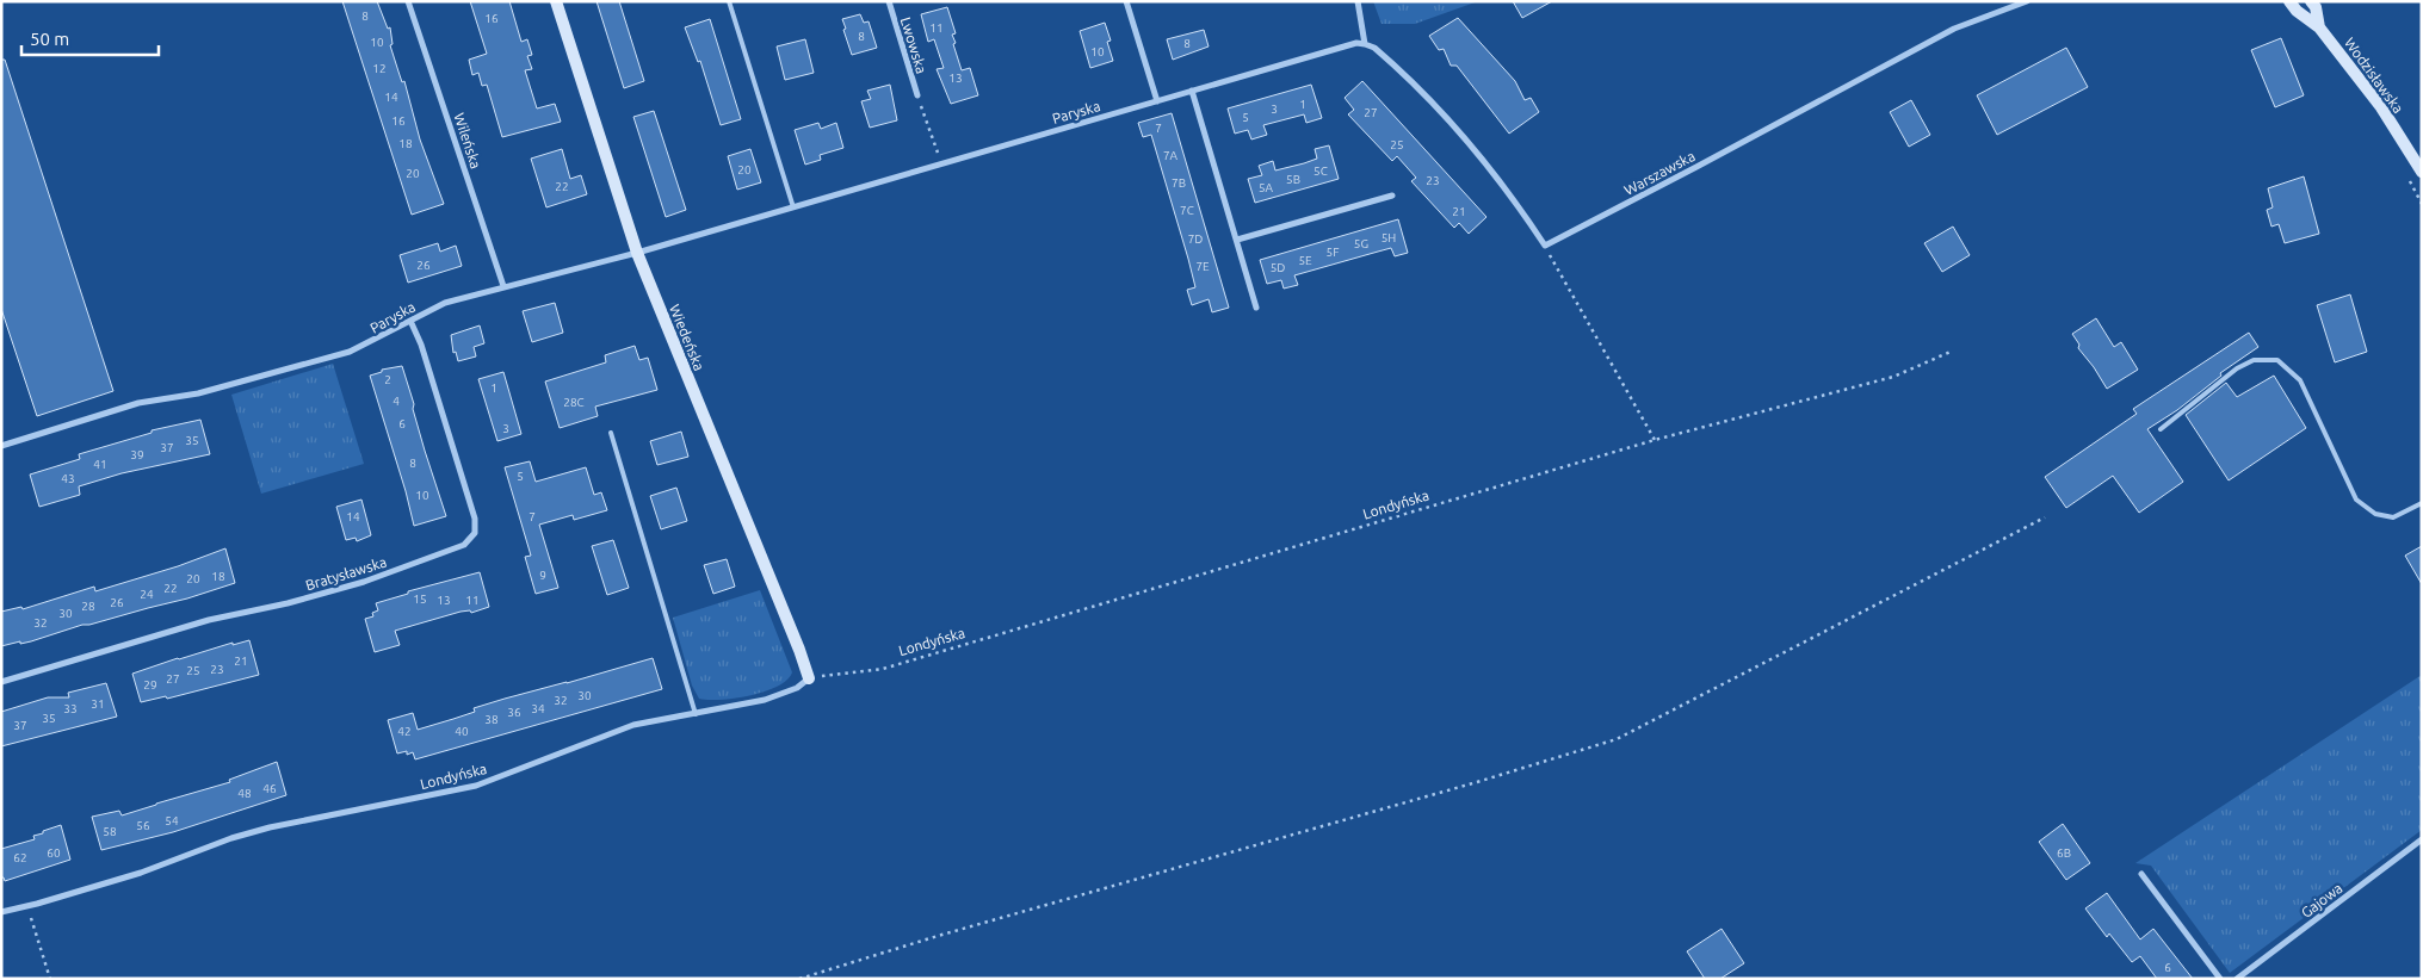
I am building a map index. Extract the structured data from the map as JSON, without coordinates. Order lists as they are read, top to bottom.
{
  "streets": {
    "street": [
      "Lwowska",
      "Wodzisławska",
      "Paryska",
      "Wileńska",
      "Warszawska",
      "Wiedeńska",
      "Londyńska",
      "Bratysławska",
      "Gajowa"
    ]
  },
  "crossings": [
    ["Paryska", "Wileńska"],
    ["Paryska", "Wiedeńska"],
    ["Paryska", "Bratysławska"],
    ["Wiedeńska", "Londyńska"]
  ],
  "house_numbers": [
    "8",
    "16",
    "11",
    "8",
    "10",
    "8",
    "10",
    "12",
    "13",
    "14",
    "1",
    "3",
    "27",
    "5",
    "16",
    "7",
    "18",
    "25",
    "7A",
    "20",
    "5C",
    "20",
    "5B",
    "23",
    "7B",
    "22",
    "5A",
    "7C",
    "21",
    "5H",
    "7D",
    "5G",
    "5F",
    "5E",
    "26",
    "7E",
    "5D",
    "2",
    "1",
    "4",
    "28C",
    "6",
    "3",
    "35",
    "37",
    "39",
    "8",
    "41",
    "5",
    "43",
    "10",
    "14",
    "7",
    "9",
    "18",
    "20",
    "22",
    "24",
    "15",
    "13",
    "11",
    "26",
    "28",
    "30",
    "32",
    "21",
    "23",
    "25",
    "27",
    "29",
    "30",
    "32",
    "31",
    "33",
    "34",
    "36",
    "35",
    "38",
    "37",
    "42",
    "40",
    "46",
    "48",
    "54",
    "56",
    "58",
    "60",
    "6B",
    "62",
    "6"
  ],
  "scale_bar": "50 m"
}
